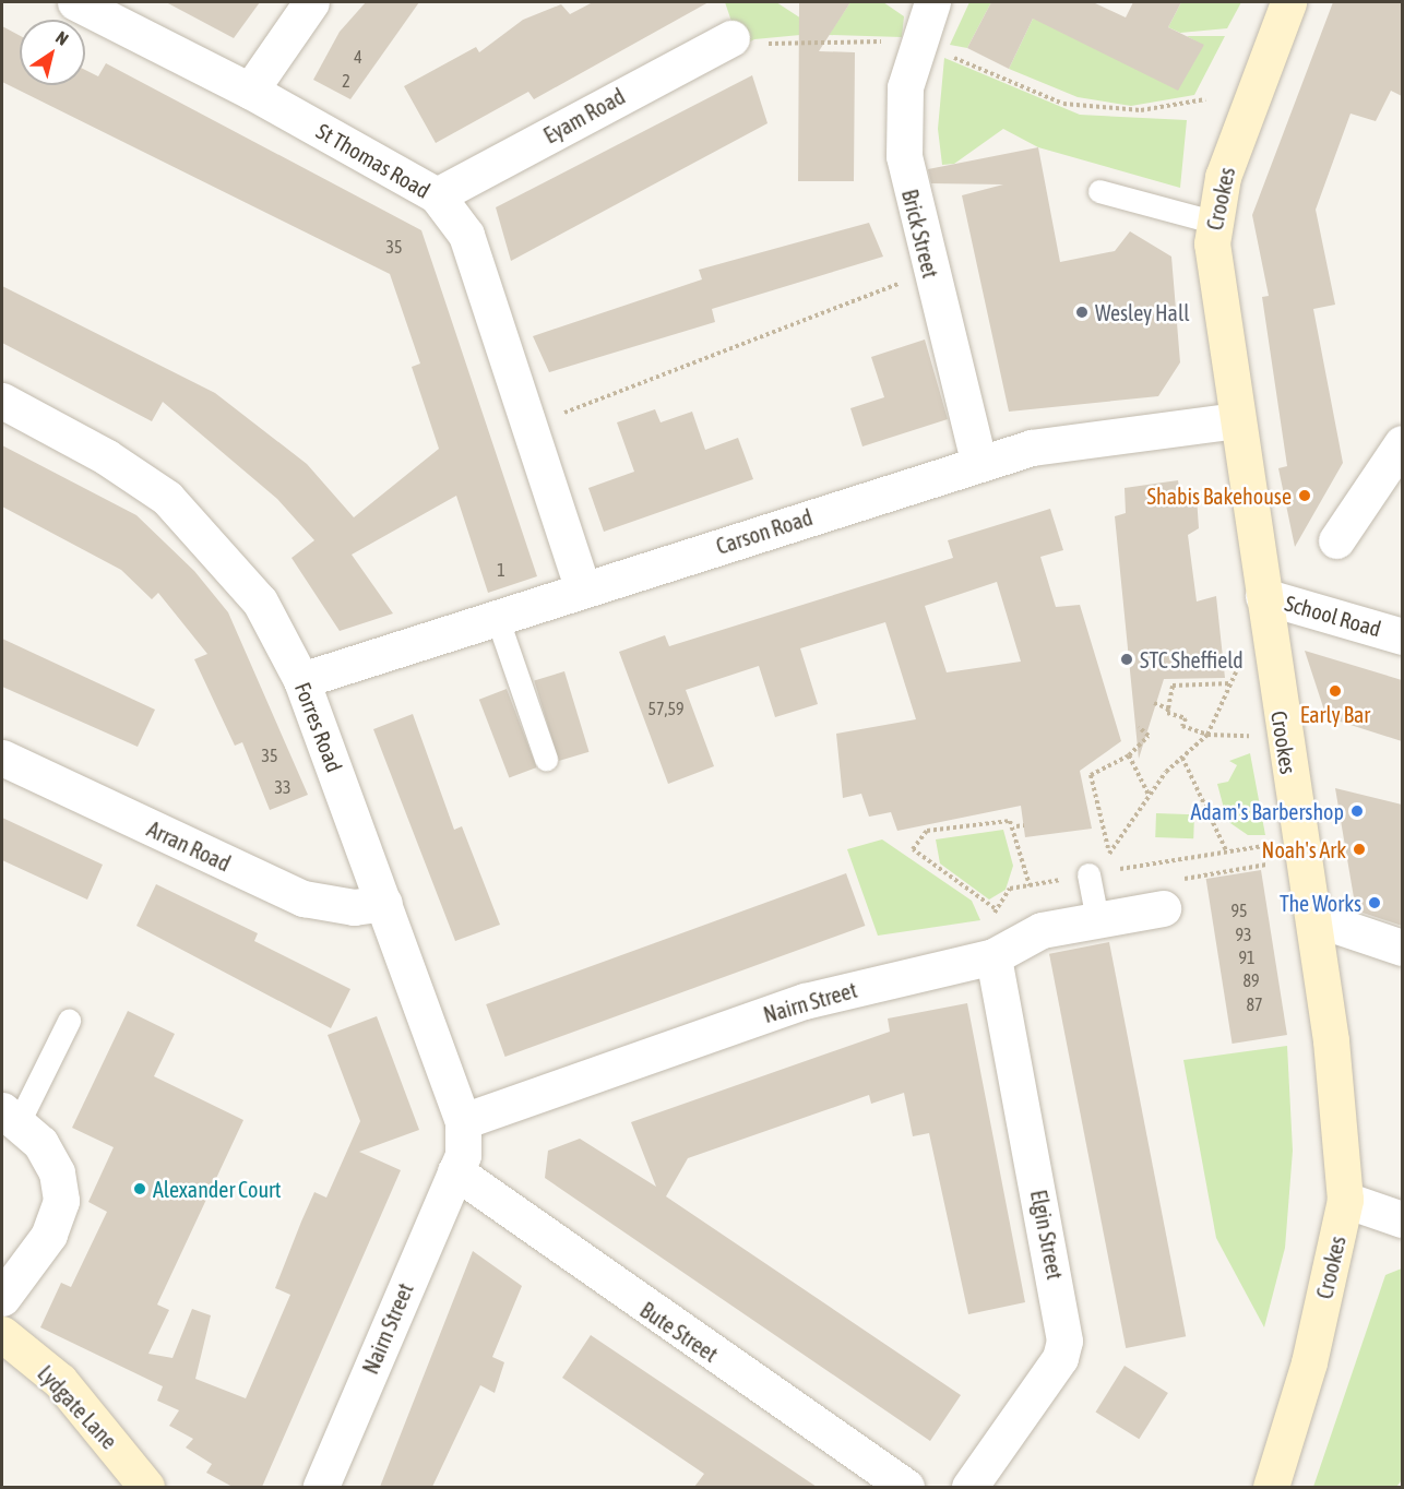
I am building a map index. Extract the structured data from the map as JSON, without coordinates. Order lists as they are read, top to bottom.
{
  "streets": {
    "street": [
      "Eyam Road",
      "St Thomas Road",
      "Crookes",
      "Brick Street",
      "Carson Road",
      "School Road",
      "Forres Road",
      "Arran Road",
      "Nairn Street",
      "Elgin Street",
      "Bute Street",
      "Lydgate Lane"
    ]
  },
  "crossings": [
    ["Eyam Road", "St Thomas Road"],
    ["St Thomas Road", "Carson Road"],
    ["Crookes", "Carson Road"],
    ["Crookes", "School Road"],
    ["Brick Street", "Carson Road"],
    ["Carson Road", "Forres Road"],
    ["Forres Road", "Arran Road"],
    ["Forres Road", "Nairn Street"],
    ["Forres Road", "Bute Street"],
    ["Nairn Street", "Elgin Street"],
    ["Nairn Street", "Bute Street"]
  ],
  "places": [
    "Wesley Hall",
    "Shabis Bakehouse",
    "STC Sheffield",
    "Early Bar",
    "Adam's Barbershop",
    "Noah's Ark",
    "The Works",
    "Alexander Court"
  ],
  "house_numbers": [
    "4",
    "2",
    "35",
    "1",
    "57,59",
    "35",
    "33",
    "95",
    "93",
    "91",
    "89",
    "87"
  ],
  "north": "top right"
}
